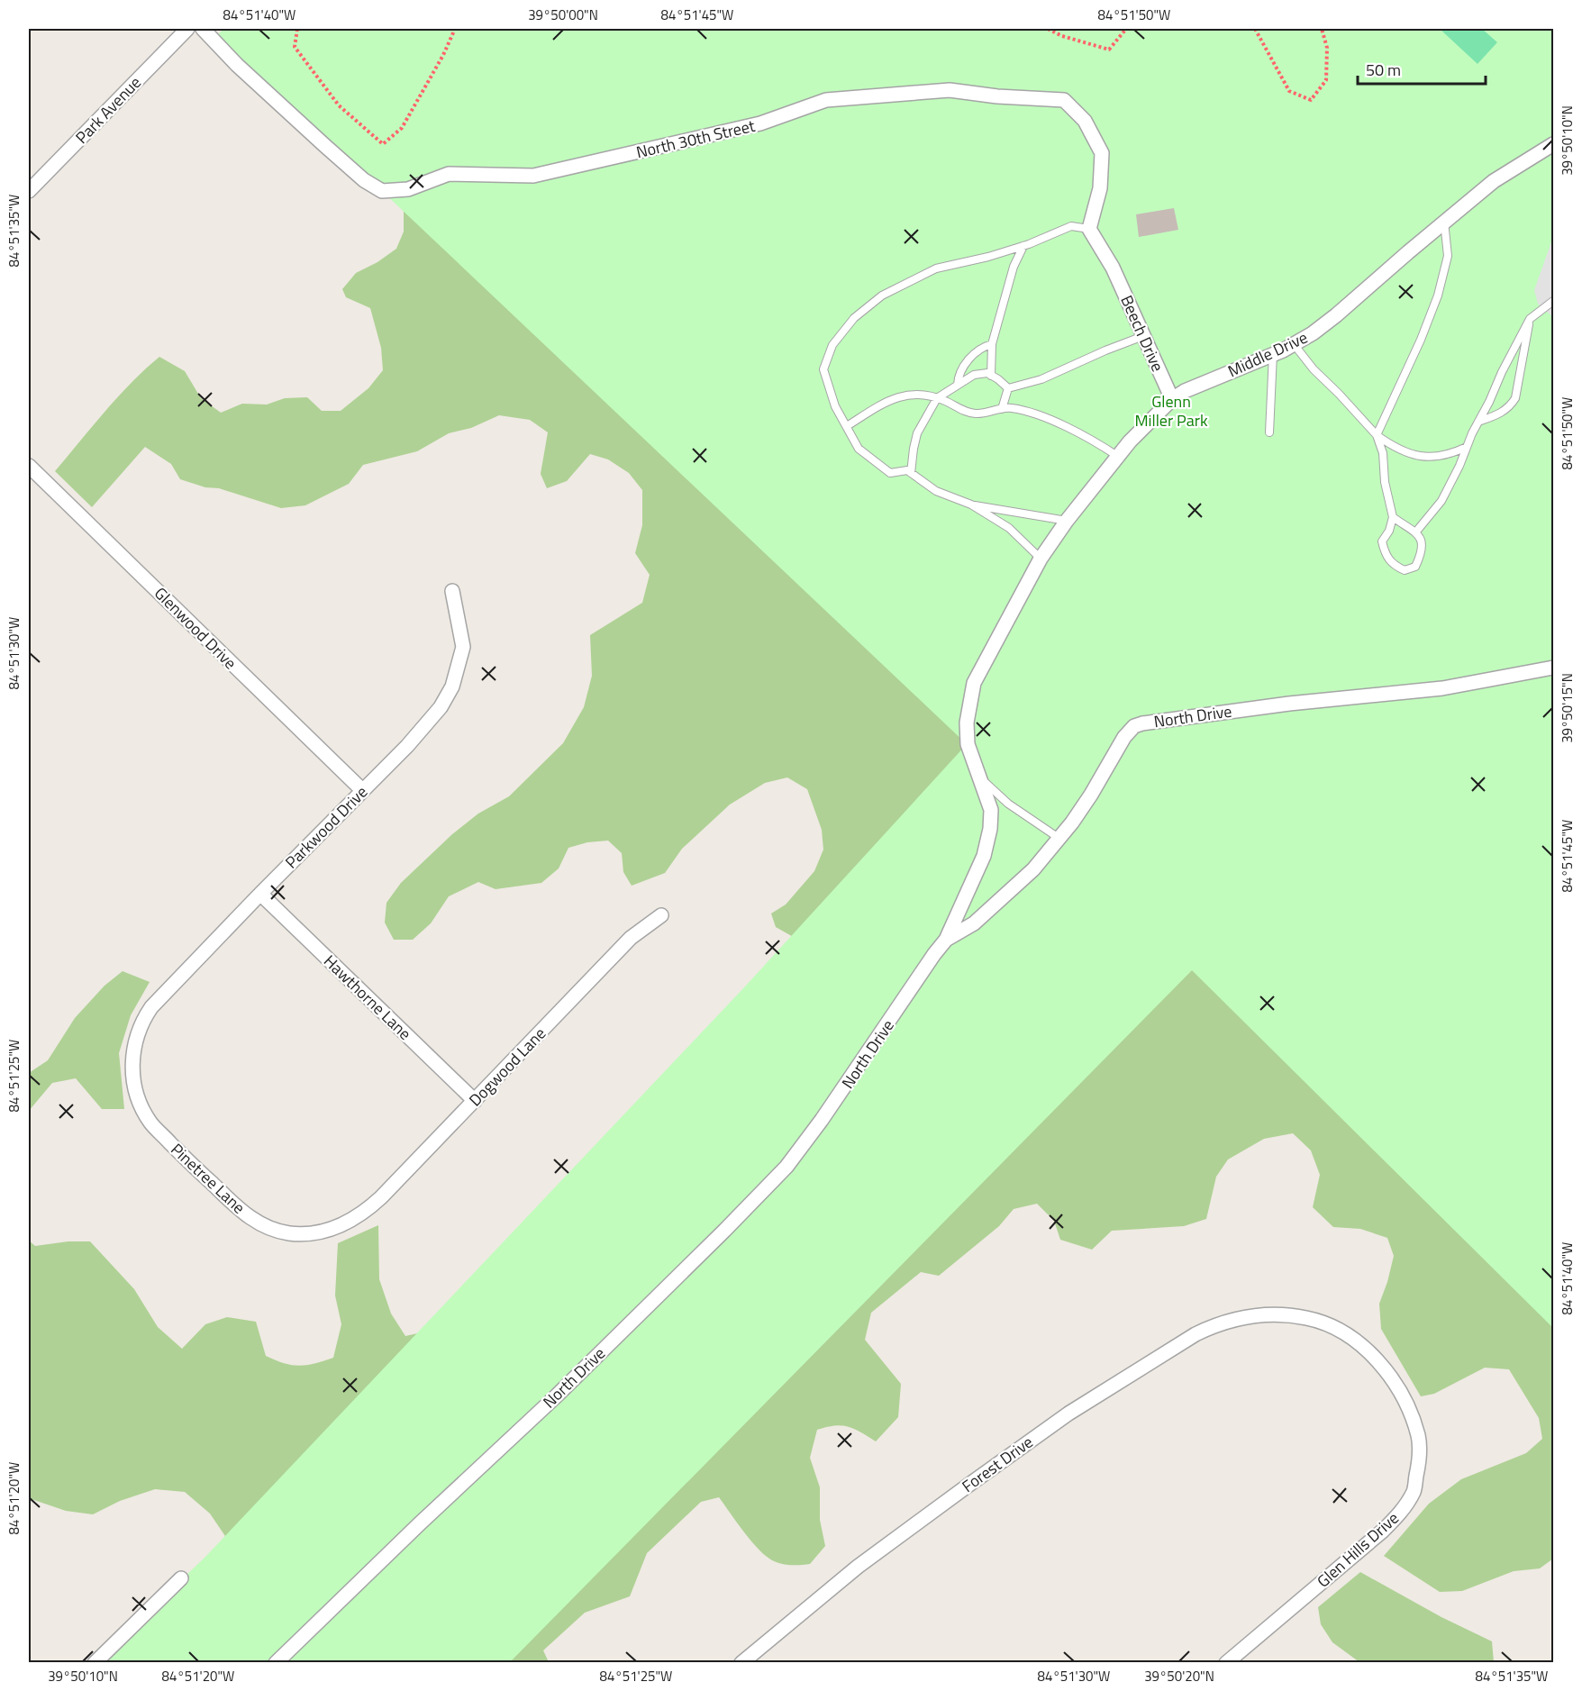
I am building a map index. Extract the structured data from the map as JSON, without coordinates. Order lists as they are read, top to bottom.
{
  "streets": {
    "street": [
      "Park Avenue",
      "North 30th Street",
      "Beech Drive",
      "Middle Drive",
      "Glenwood Drive",
      "North Drive",
      "Parkwood Drive",
      "Hawthorne Lane",
      "Dogwood Lane",
      "Pinetree Lane",
      "Forest Drive",
      "Glen Hills Drive"
    ]
  },
  "crossings": [
    ["North 30th Street", "Beech Drive"],
    ["Beech Drive", "Middle Drive"],
    ["Middle Drive", "North Drive"],
    ["Glenwood Drive", "Parkwood Drive"],
    ["Parkwood Drive", "Hawthorne Lane"],
    ["Parkwood Drive", "Pinetree Lane"],
    ["Hawthorne Lane", "Dogwood Lane"],
    ["Dogwood Lane", "Pinetree Lane"],
    ["Forest Drive", "Glen Hills Drive"]
  ],
  "parks": ["Glenn Miller Park"],
  "scale_bar": "50 m",
  "coordinates": [
    "84°51'40\"W",
    "39°50'00\"N",
    "84°51'45\"W",
    "84°51'50\"W",
    "39°50'10\"N",
    "84°51'35\"W",
    "84°51'30\"W",
    "39°50'15\"N",
    "84°51'25\"W",
    "84°51'20\"W",
    "39°50'20\"N"
  ]
}
